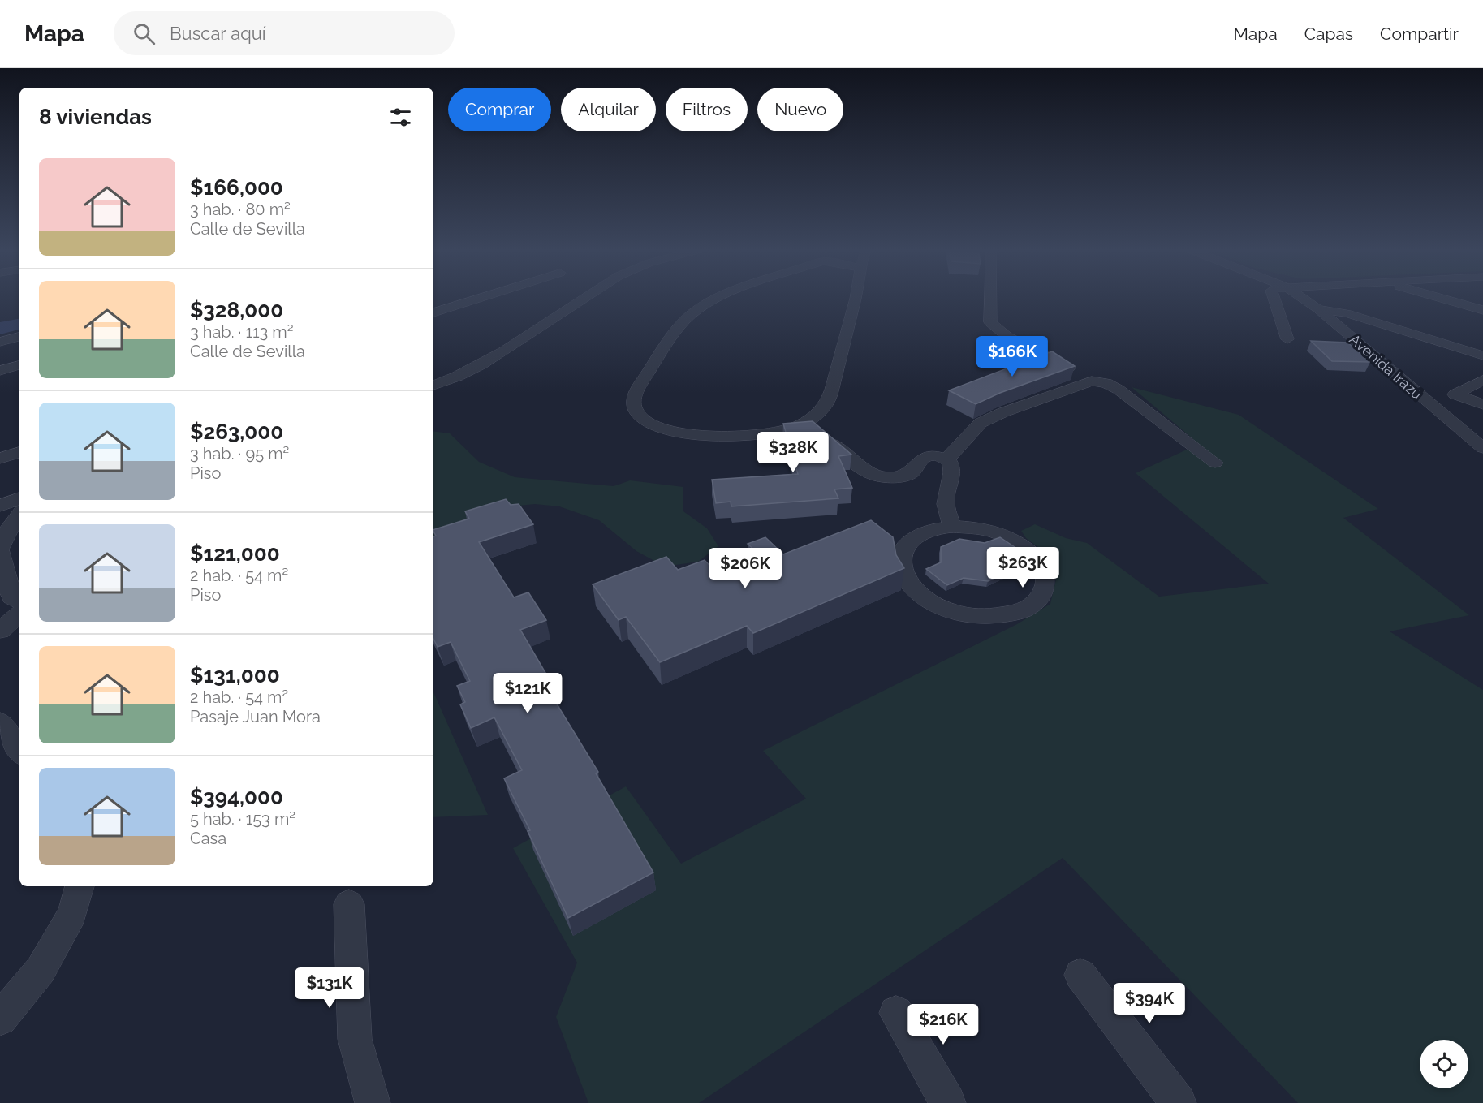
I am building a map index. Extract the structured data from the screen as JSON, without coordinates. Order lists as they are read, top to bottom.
{
  "streets": {
    "street": ["Avenida Irazú"]
  },
  "page": {
    "header": "Mapa",
    "search": "Buscar aquí",
    "nav": ["Mapa", "Capas", "Compartir"],
    "chip": [
      "Comprar",
      "Alquilar",
      "Filtros",
      "Nuevo"
    ],
    "heading": "8 viviendas",
    "list": [
      {
        "name": "$166,000",
        "note": "3 hab. · 80 m² · Calle de Sevilla"
      },
      {
        "name": "$328,000",
        "note": "3 hab. · 113 m² · Calle de Sevilla"
      },
      {
        "name": "$263,000",
        "note": "3 hab. · 95 m² · Piso"
      },
      {
        "name": "$121,000",
        "note": "2 hab. · 54 m² · Piso"
      },
      {
        "name": "$131,000",
        "note": "2 hab. · 54 m² · Pasaje Juan Mora"
      },
      {
        "name": "$394,000",
        "note": "5 hab. · 153 m² · Casa"
      }
    ],
    "price": [
      "$166K",
      "$328K",
      "$263K",
      "$206K",
      "$121K",
      "$131K",
      "$394K",
      "$216K"
    ]
  }
}
